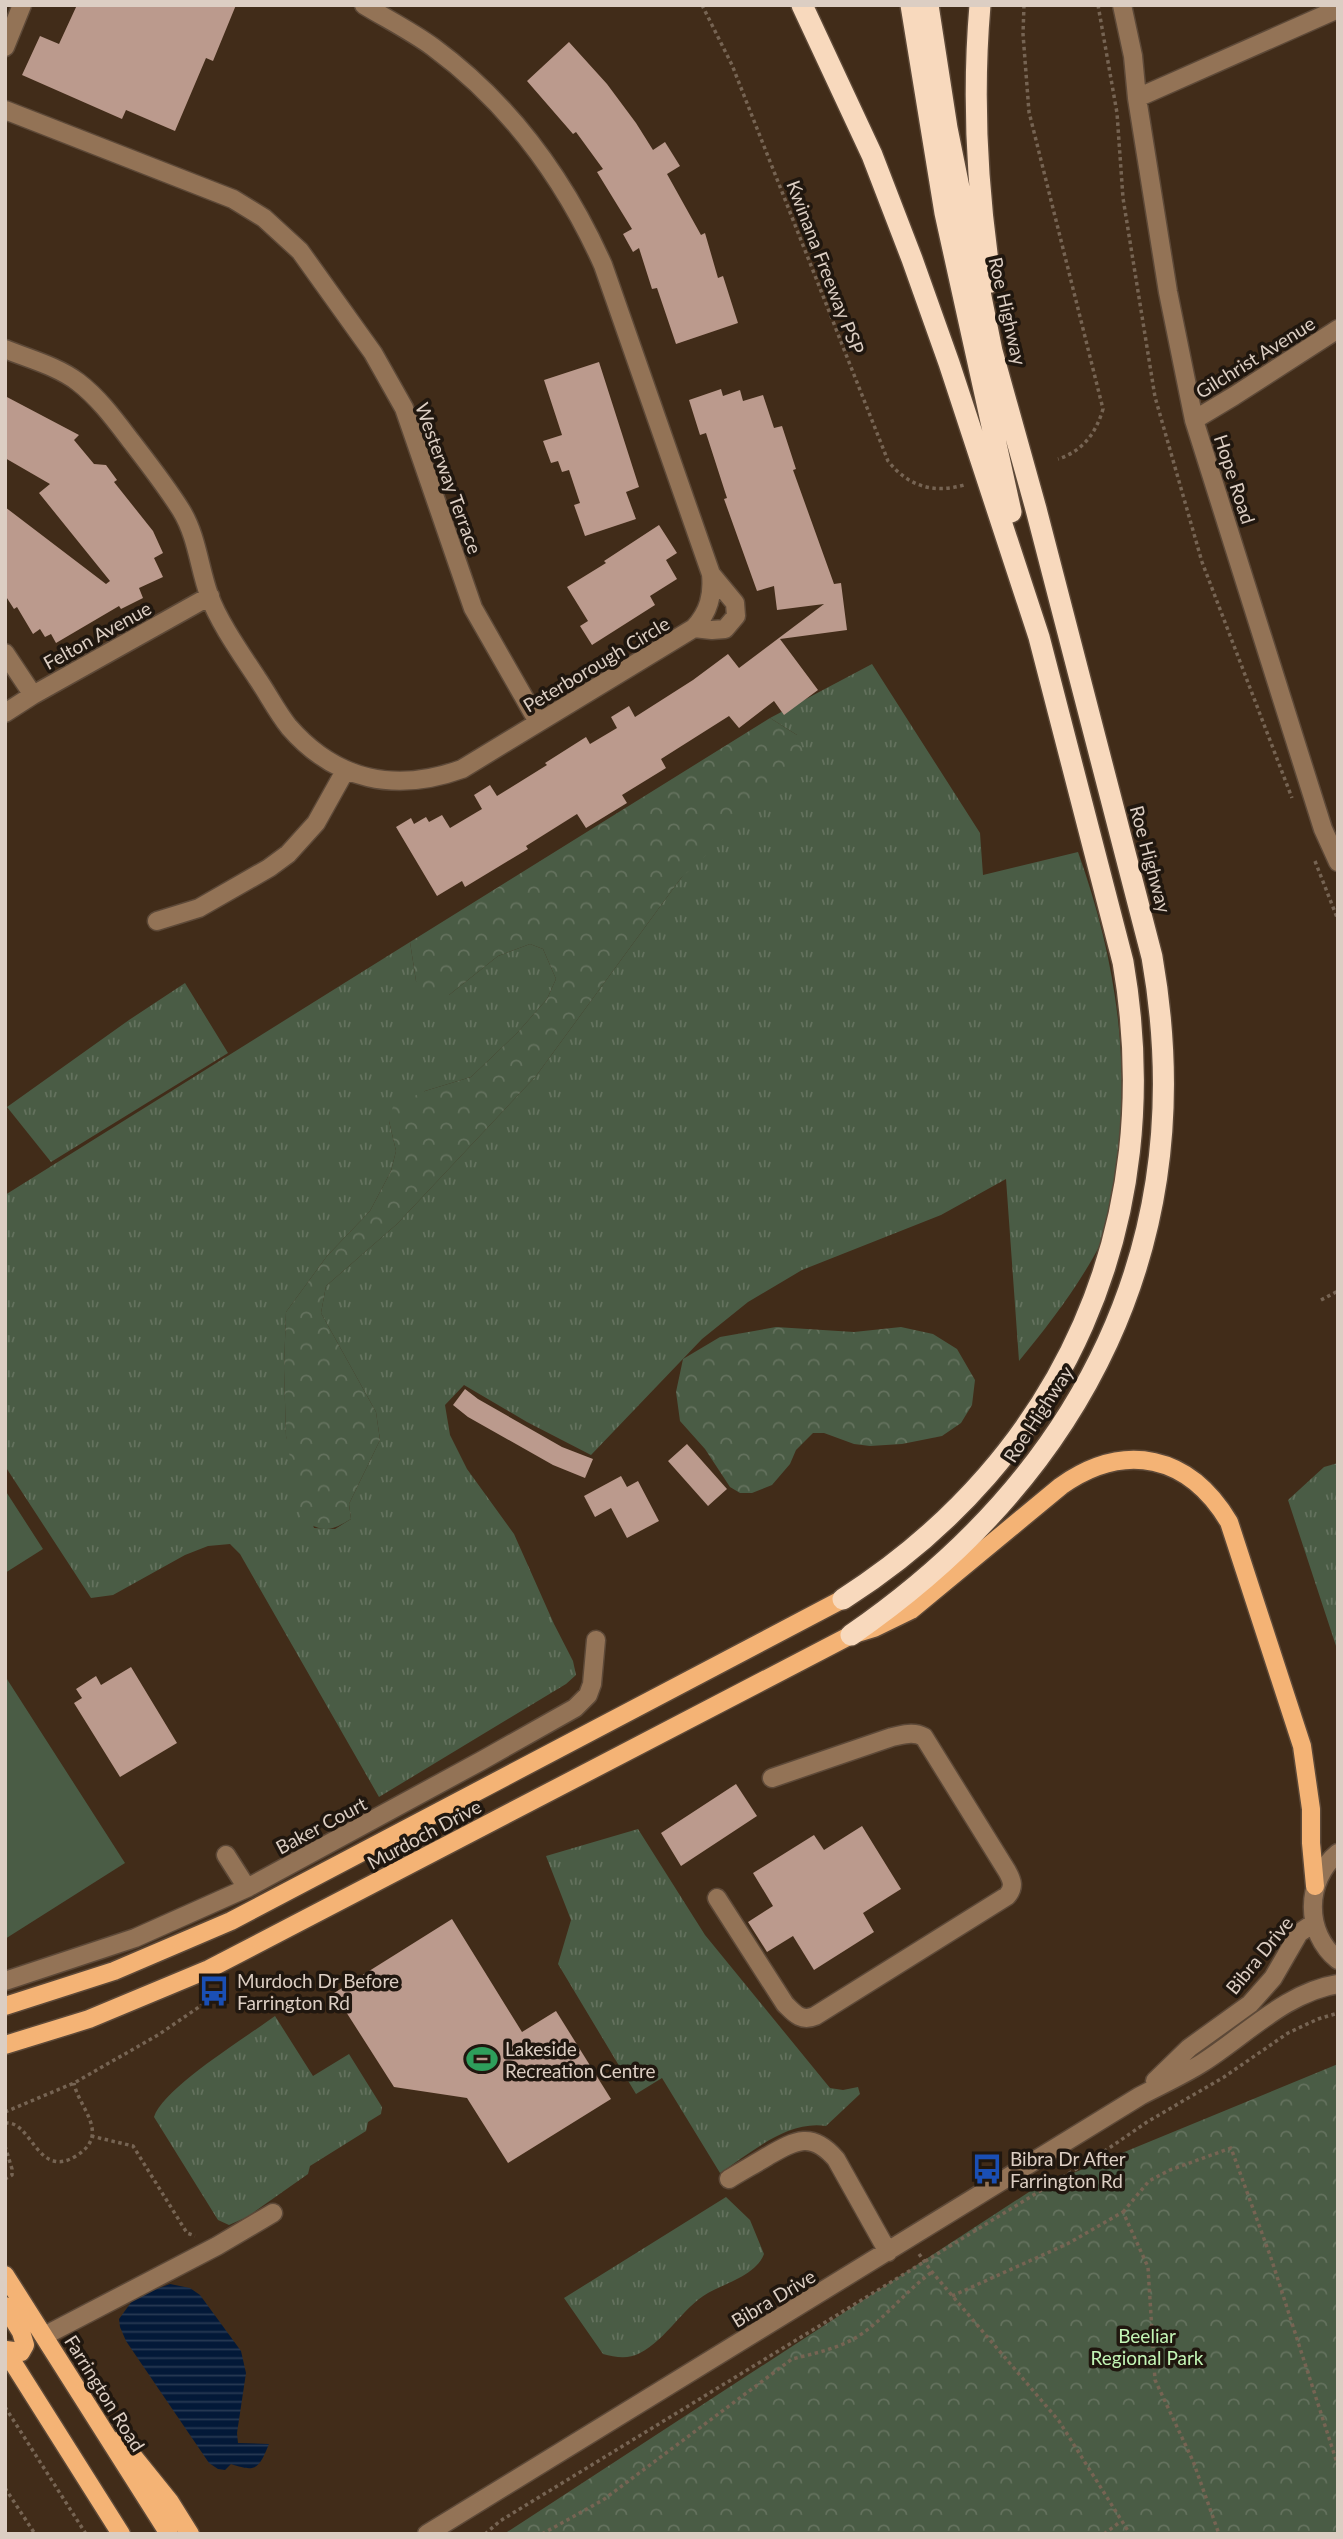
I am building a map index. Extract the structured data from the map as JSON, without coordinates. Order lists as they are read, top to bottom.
{
  "streets": {
    "highway": ["Roe Highway"],
    "main road": ["Murdoch Drive", "Farrington Road"],
    "street": [
      "Gilchrist Avenue",
      "Westerway Terrace",
      "Hope Road",
      "Felton Avenue",
      "Peterborough Circle",
      "Baker Court",
      "Bibra Drive"
    ],
    "path": ["Kwinana Freeway PSP"]
  },
  "crossings": [
    ["Roe Highway", "Murdoch Drive"],
    ["Gilchrist Avenue", "Hope Road"],
    ["Westerway Terrace", "Peterborough Circle"],
    ["Felton Avenue", "Peterborough Circle"]
  ],
  "parks": ["Beeliar Regional Park"],
  "places": {
    "bus stop": ["Murdoch Dr Before Farrington Rd", "Bibra Dr After Farrington Rd"],
    "sports": ["Lakeside Recreation Centre"]
  }
}
